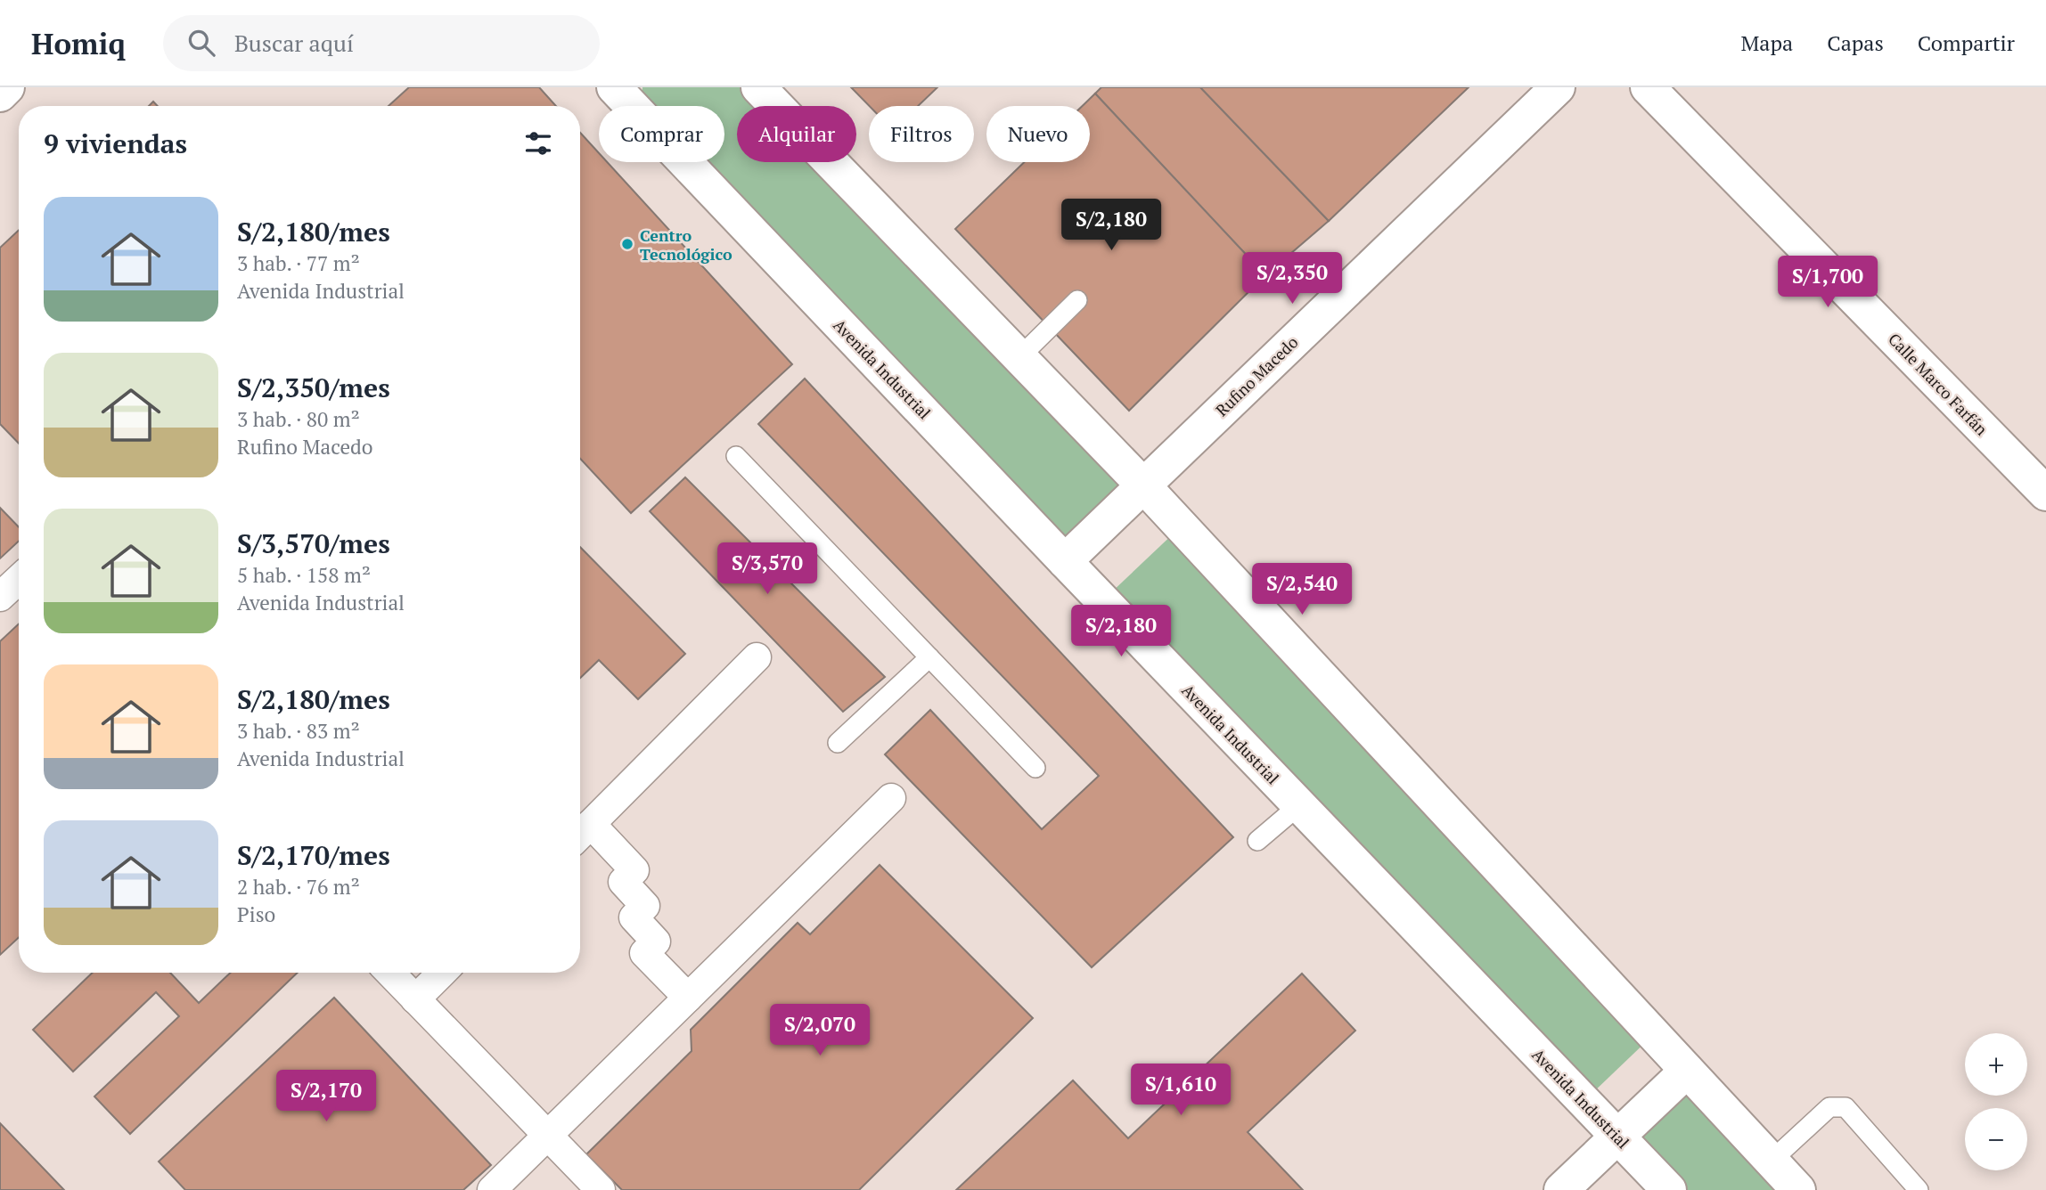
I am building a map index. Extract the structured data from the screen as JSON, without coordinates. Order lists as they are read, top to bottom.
{
  "streets": {
    "main road": ["Avenida Industrial", "Rufino Macedo", "Calle Marco Farfán"]
  },
  "crossings": [
    ["Avenida Industrial", "Rufino Macedo"]
  ],
  "places": ["Centro Tecnológico"],
  "page": {
    "header": "Homiq",
    "search": "Buscar aquí",
    "nav": ["Mapa", "Capas", "Compartir"],
    "chip": [
      "Comprar",
      "Alquilar",
      "Filtros",
      "Nuevo"
    ],
    "heading": "9 viviendas",
    "list": [
      {
        "name": "S/2,180/mes",
        "note": "3 hab. · 77 m² · Avenida Industrial"
      },
      {
        "name": "S/2,350/mes",
        "note": "3 hab. · 80 m² · Rufino Macedo"
      },
      {
        "name": "S/3,570/mes",
        "note": "5 hab. · 158 m² · Avenida Industrial"
      },
      {
        "name": "S/2,180/mes",
        "note": "3 hab. · 83 m² · Avenida Industrial"
      },
      {
        "name": "S/2,170/mes",
        "note": "2 hab. · 76 m² · Piso"
      }
    ],
    "price": [
      "S/2,180",
      "S/2,350",
      "S/1,700",
      "S/3,570",
      "S/2,540",
      "S/2,180",
      "S/2,070",
      "S/1,610",
      "S/2,170"
    ],
    "map_buttons": ["+", "−"]
  }
}
